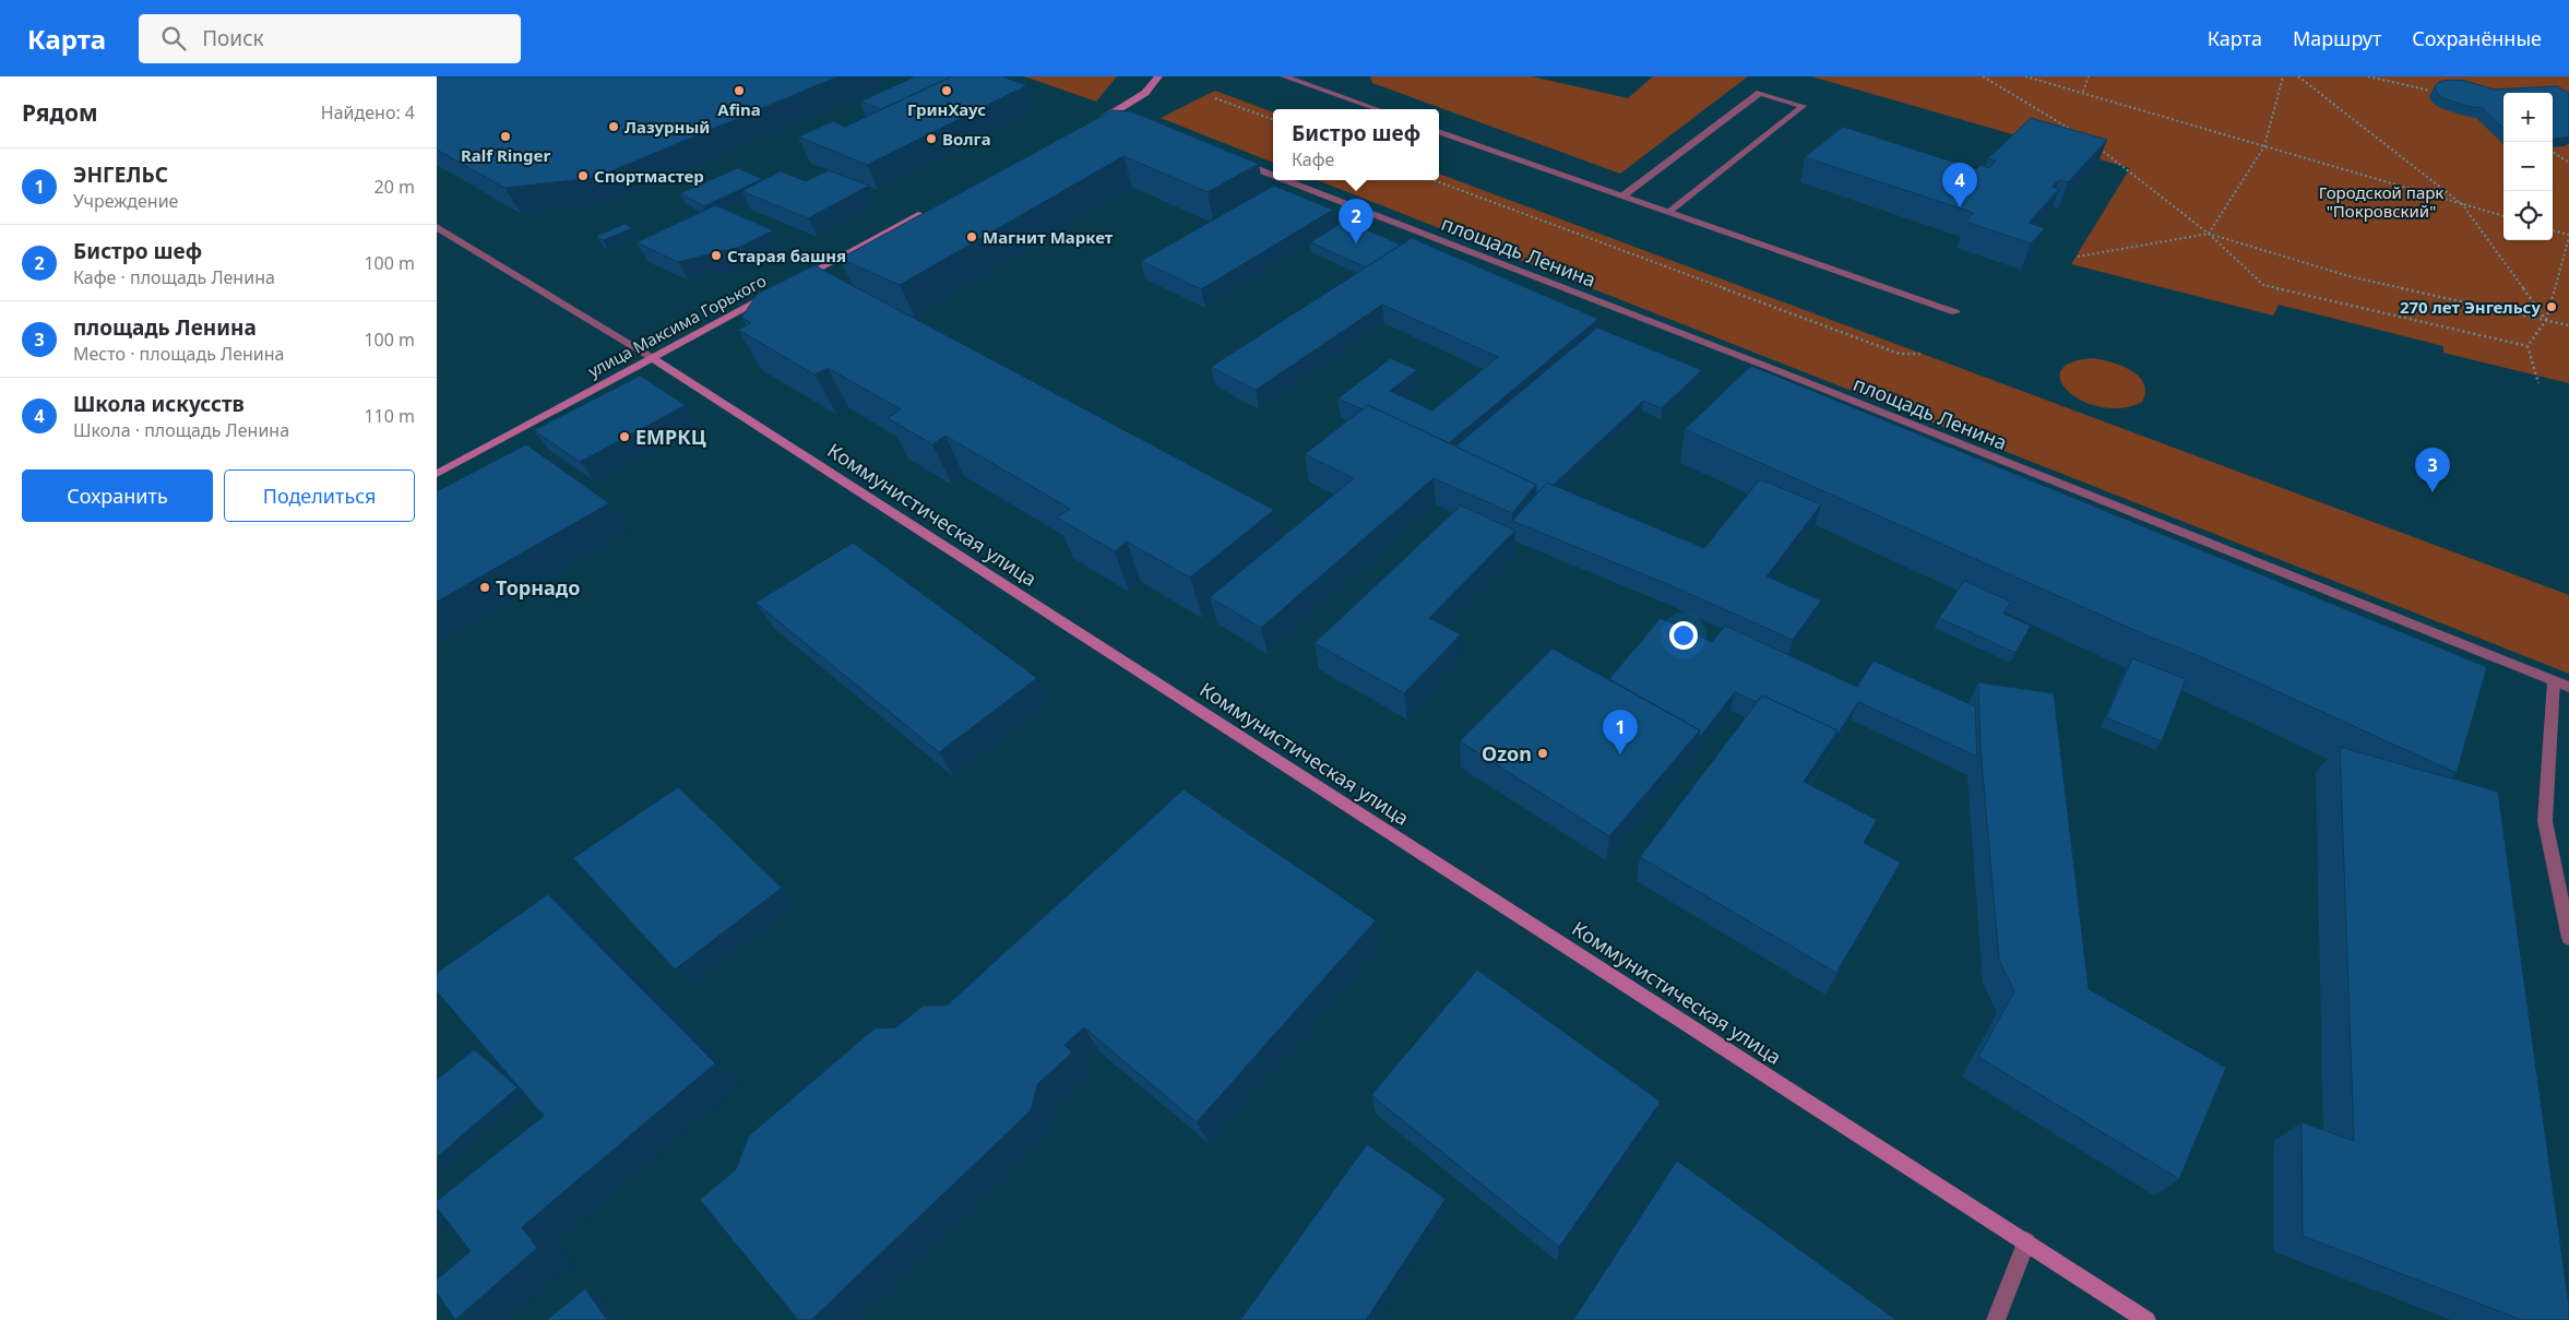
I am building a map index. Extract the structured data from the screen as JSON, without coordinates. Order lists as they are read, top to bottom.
{
  "streets": {
    "main road": ["улица Максима Горького", "Коммунистическая улица"],
    "street": ["площадь Ленина"]
  },
  "crossings": [
    ["улица Максима Горького", "Коммунистическая улица"]
  ],
  "parks": ["Городской парк \"Покровский\""],
  "places": [
    "Afina",
    "ГринХаус",
    "Лазурный",
    "Ralf Ringer",
    "Волга",
    "Спортмастер",
    "Магнит Маркет",
    "Старая башня",
    "270 лет Энгельсу",
    "ЕМРКЦ",
    "Торнадо",
    "Ozon"
  ],
  "page": {
    "header": "Карта",
    "search": "Поиск",
    "nav": ["Карта", "Маршрут", "Сохранённые"],
    "heading": ["Рядом", "Найдено: 4"],
    "map_buttons": ["+", "−"],
    "popup": ["Бистро шеф", "Кафе"],
    "list": [
      {
        "mark": "1",
        "name": "ЭНГЕЛЬС",
        "note": "Учреждение",
        "value": "20 m"
      },
      {
        "mark": "2",
        "name": "Бистро шеф",
        "note": "Кафе · площадь Ленина",
        "value": "100 m"
      },
      {
        "mark": "3",
        "name": "площадь Ленина",
        "note": "Место · площадь Ленина",
        "value": "100 m"
      },
      {
        "mark": "4",
        "name": "Школа искусств",
        "note": "Школа · площадь Ленина",
        "value": "110 m"
      }
    ],
    "pins": [
      "4",
      "2",
      "3",
      "1"
    ],
    "buttons": ["Сохранить", "Поделиться"]
  }
}
